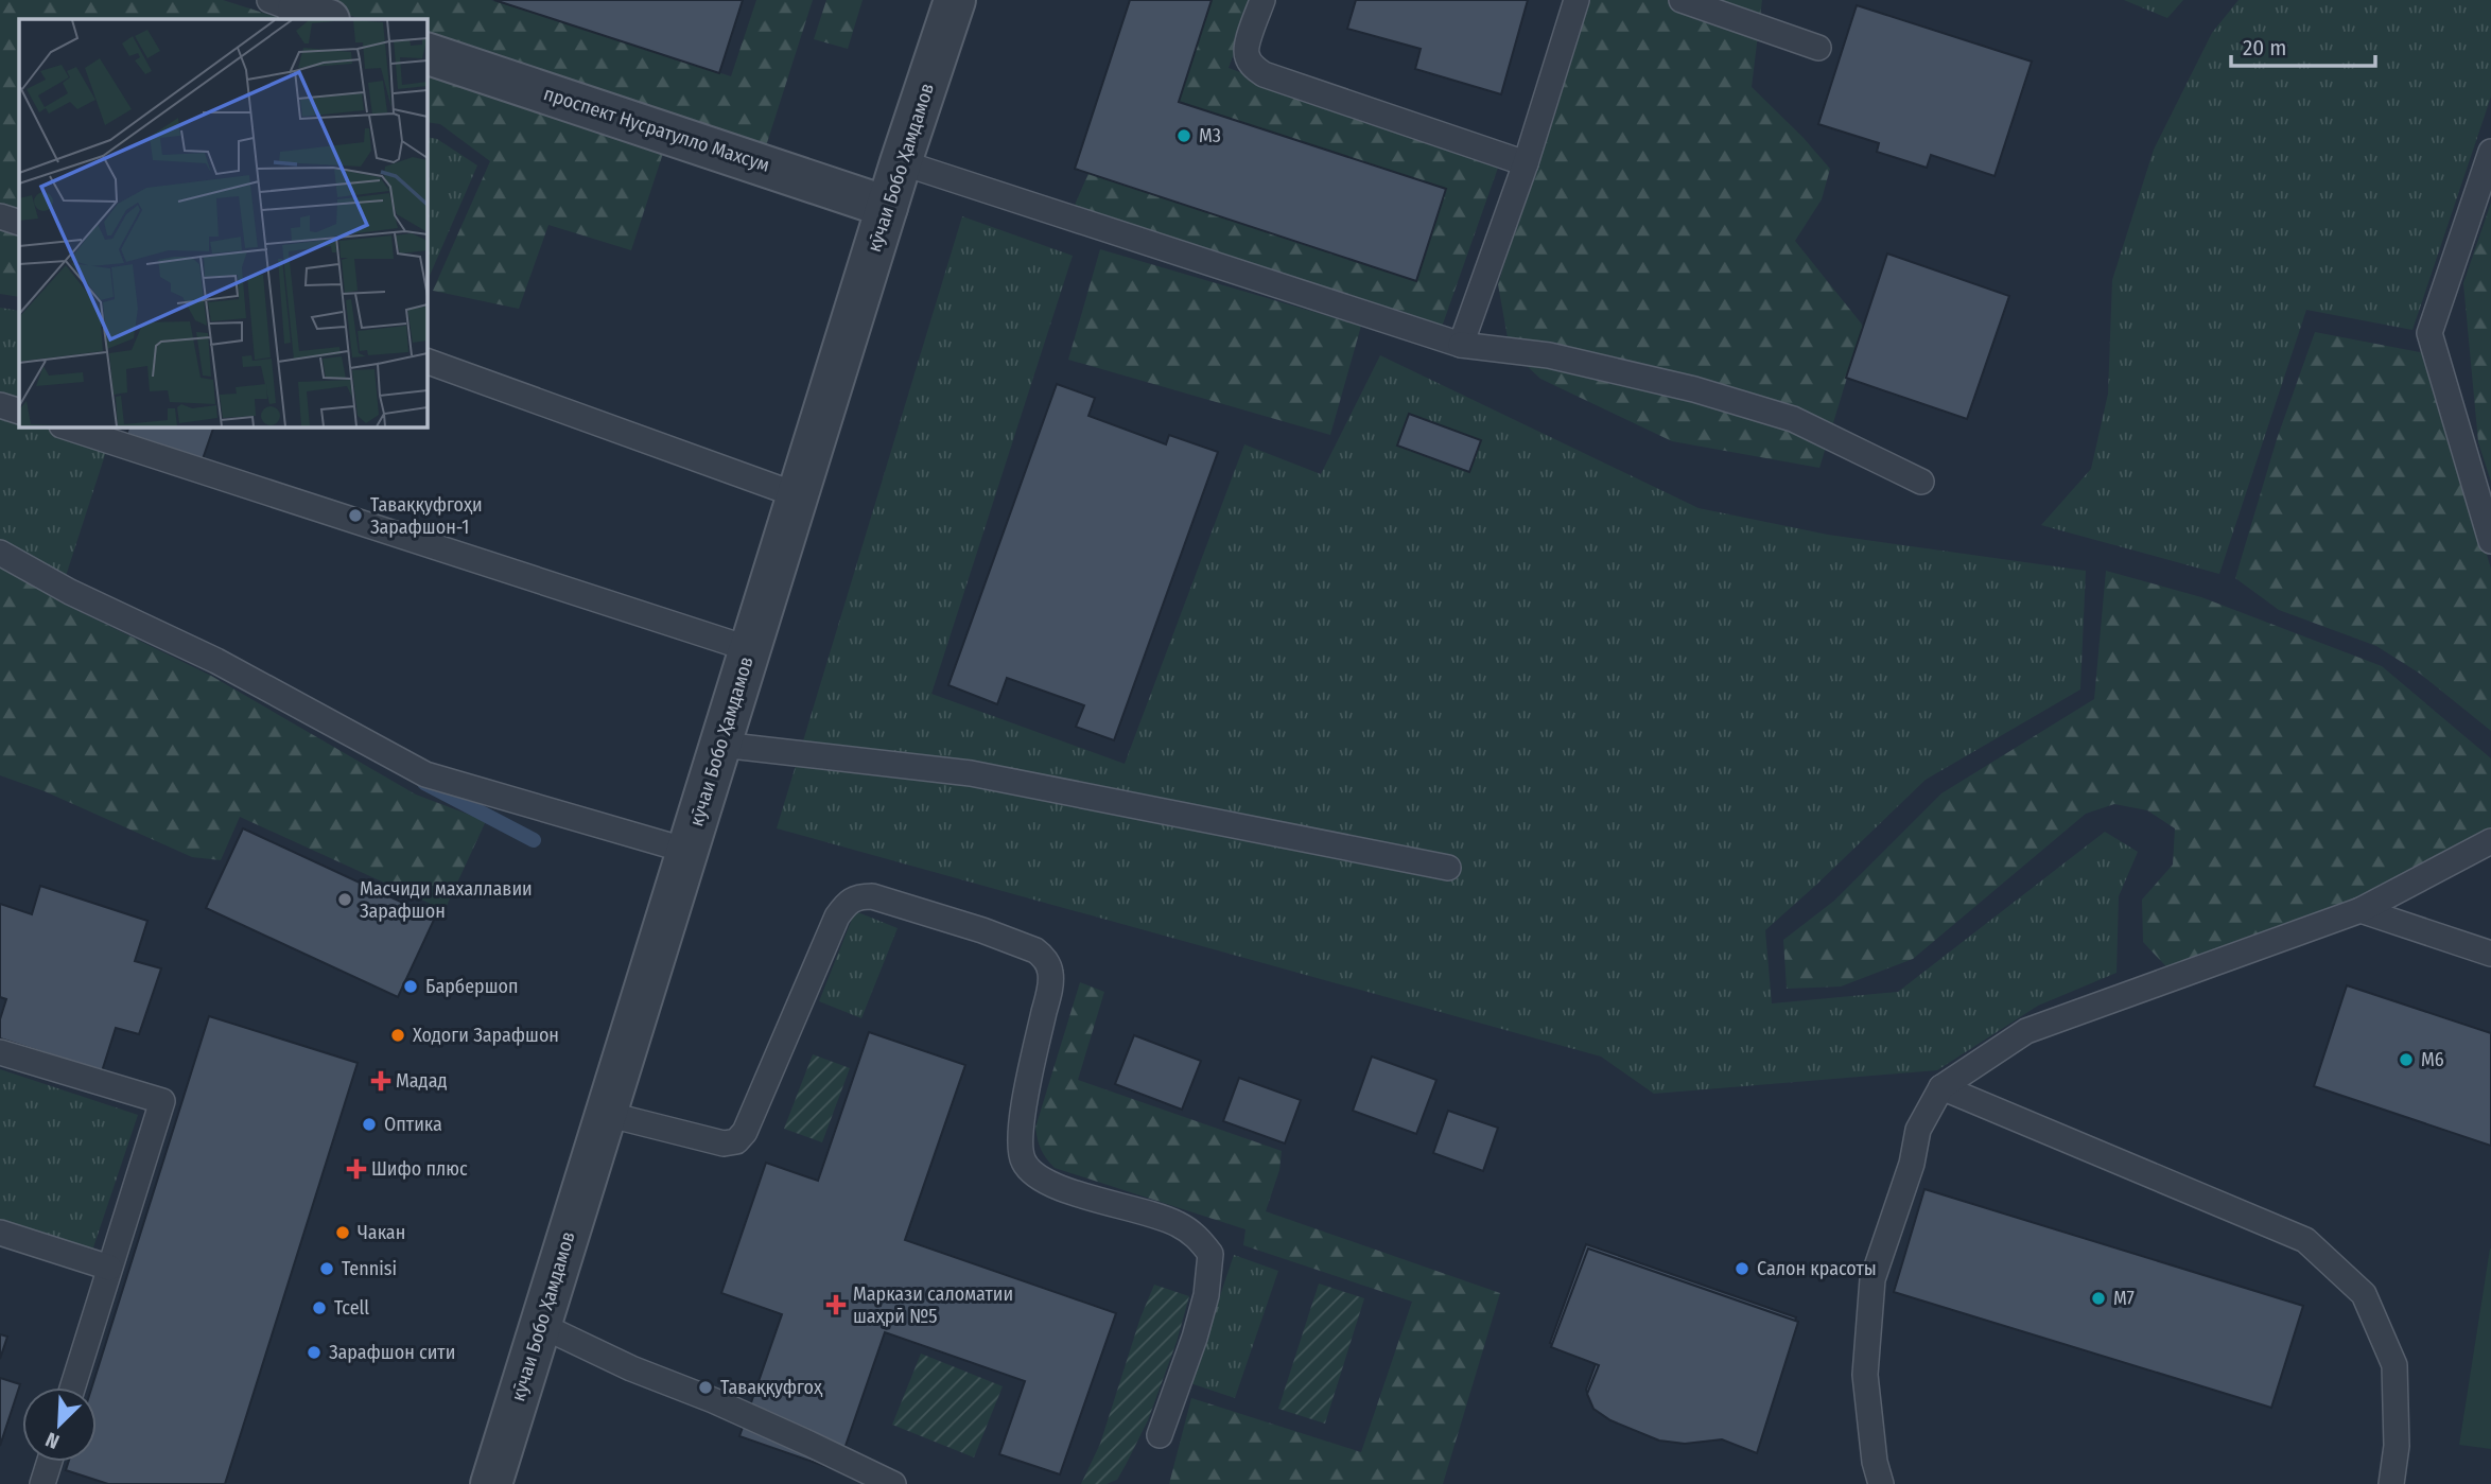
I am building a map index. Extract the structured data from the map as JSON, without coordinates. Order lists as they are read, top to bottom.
{
  "streets": {
    "street": ["проспект Нусратулло Махсум", "кӯчаи Бобо Ҳамдамов"]
  },
  "crossings": [
    ["проспект Нусратулло Махсум", "кӯчаи Бобо Ҳамдамов"]
  ],
  "places": {
    "other": [
      "М3",
      "Таваққуфгоҳи Зарафшон-1",
      "Масчиди махаллавии Зарафшон",
      "Барбершоп",
      "Ходоги Зарафшон",
      "М6",
      "Оптика",
      "Чакан",
      "Tennisi",
      "Салон красоты",
      "М7",
      "Tcell",
      "Зарафшон сити",
      "Таваққуфгоҳ"
    ],
    "health": ["Мадад", "Шифо плюс", "Маркази саломатии шаҳрӣ №5"]
  },
  "scale_bar": "20 m",
  "north": "bottom left"
}
